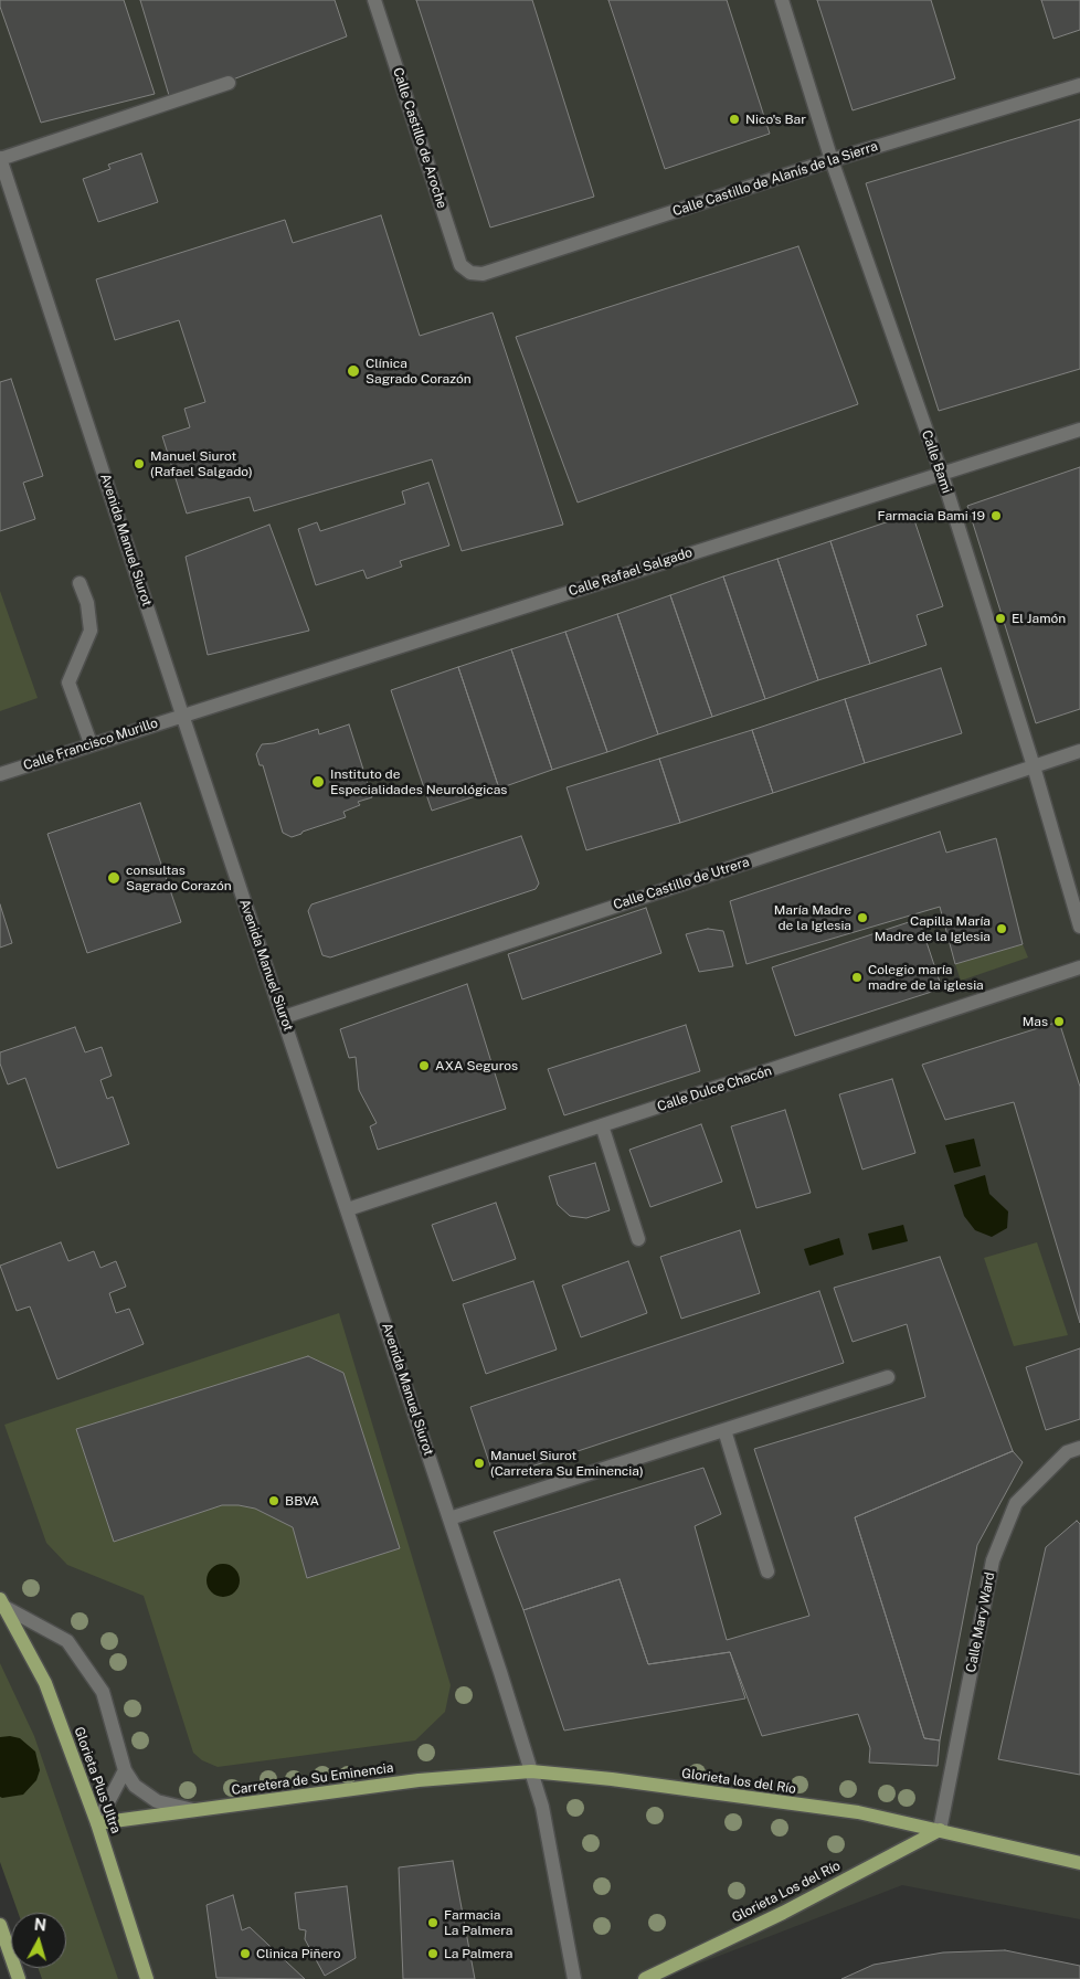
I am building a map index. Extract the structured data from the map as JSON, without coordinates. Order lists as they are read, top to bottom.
{
  "streets": {
    "main road": [
      "Carretera de Su Eminencia",
      "Glorieta Plus Ultra",
      "Glorieta los del Río",
      "Glorieta Los del Río"
    ],
    "street": [
      "Calle Castillo de Aroche",
      "Calle Castillo de Alanís de la Sierra",
      "Calle Bami",
      "Avenida Manuel Siurot",
      "Calle Rafael Salgado",
      "Calle Francisco Murillo",
      "Calle Castillo de Utrera",
      "Calle Dulce Chacón",
      "Calle Mary Ward"
    ]
  },
  "crossings": [
    ["Calle Castillo de Aroche", "Calle Castillo de Alanís de la Sierra"],
    ["Calle Castillo de Alanís de la Sierra", "Calle Bami"],
    ["Calle Bami", "Calle Rafael Salgado"],
    ["Calle Bami", "Calle Castillo de Utrera"],
    ["Avenida Manuel Siurot", "Calle Rafael Salgado"],
    ["Avenida Manuel Siurot", "Calle Francisco Murillo"],
    ["Avenida Manuel Siurot", "Calle Castillo de Utrera"],
    ["Avenida Manuel Siurot", "Calle Dulce Chacón"],
    ["Avenida Manuel Siurot", "Carretera de Su Eminencia"],
    ["Avenida Manuel Siurot", "Glorieta los del Río"],
    ["Calle Rafael Salgado", "Calle Francisco Murillo"],
    ["Calle Mary Ward", "Glorieta los del Río"],
    ["Calle Mary Ward", "Glorieta Los del Río"],
    ["Carretera de Su Eminencia", "Glorieta Plus Ultra"],
    ["Carretera de Su Eminencia", "Glorieta los del Río"],
    ["Glorieta los del Río", "Glorieta Los del Río"]
  ],
  "places": [
    "Nico's Bar",
    "Clínica Sagrado Corazón",
    "Manuel Siurot (Rafael Salgado)",
    "Farmacia Bami 19",
    "El Jamón",
    "Instituto de Especialidades Neurológicas",
    "consultas Sagrado Corazón",
    "María Madre de la Iglesia",
    "Capilla María Madre de la Iglesia",
    "Colegio maría madre de la iglesia",
    "Mas",
    "AXA Seguros",
    "Manuel Siurot (Carretera Su Eminencia)",
    "BBVA",
    "Farmacia La Palmera",
    "Clinica Piñero",
    "La Palmera"
  ],
  "north": "top"
}
